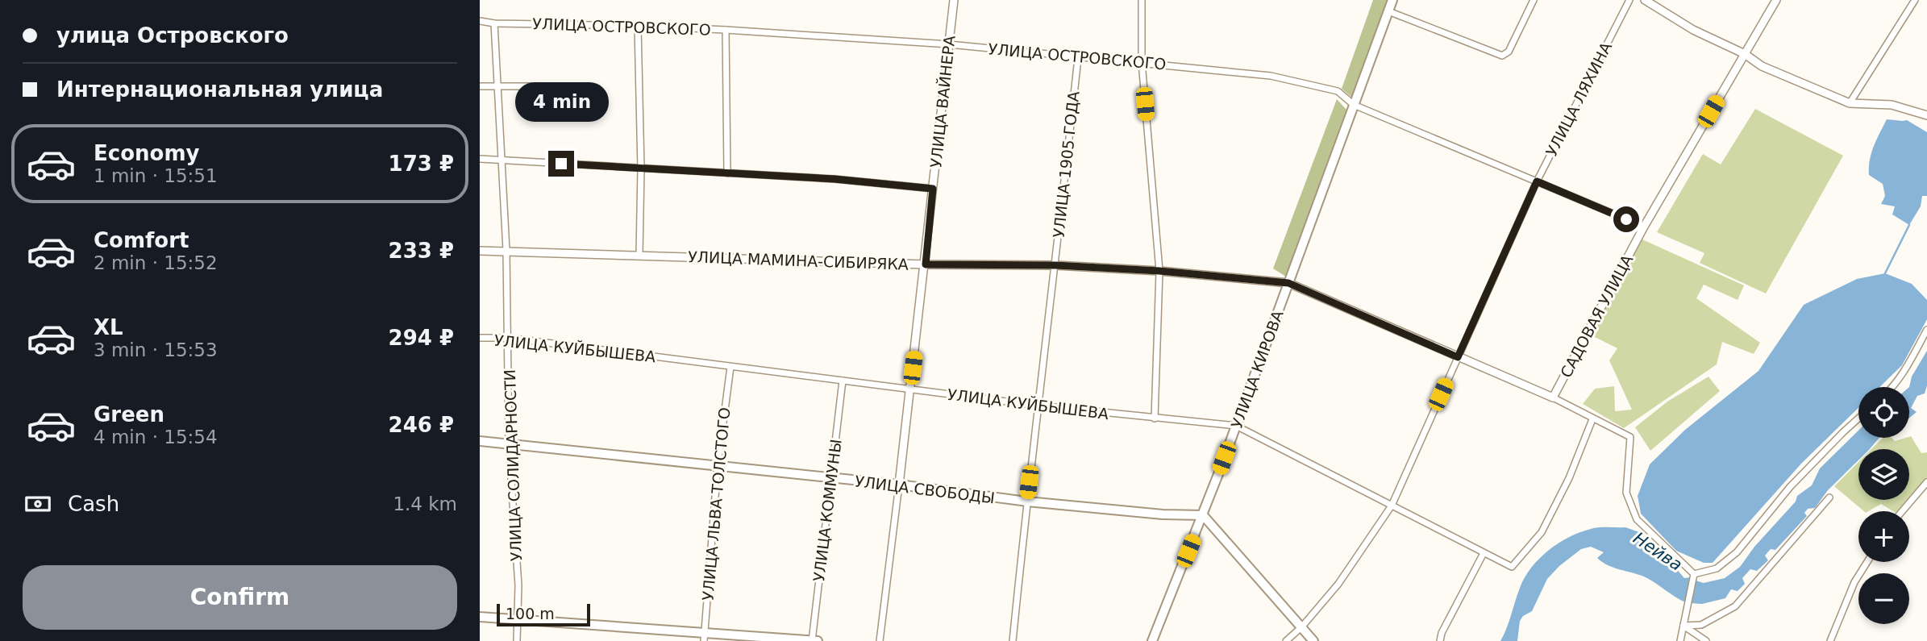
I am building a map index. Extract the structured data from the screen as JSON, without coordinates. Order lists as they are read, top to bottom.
{
  "streets": {
    "main road": ["УЛИЦА КИРОВА", "УЛИЦА СВОБОДЫ"],
    "street": [
      "УЛИЦА ОСТРОВСКОГО",
      "УЛИЦА ЛЯХИНА",
      "УЛИЦА ВАЙНЕРА",
      "УЛИЦА 1905 ГОДА",
      "УЛИЦА МАМИНА-СИБИРЯКА",
      "САДОВАЯ УЛИЦА",
      "УЛИЦА КУЙБЫШЕВА",
      "УЛИЦА СОЛИДАРНОСТИ",
      "УЛИЦА ЛЬВА ТОЛСТОГО",
      "УЛИЦА КОММУНЫ"
    ]
  },
  "crossings": [
    ["УЛИЦА ОСТРОВСКОГО", "УЛИЦА ЛЯХИНА"],
    ["УЛИЦА ОСТРОВСКОГО", "УЛИЦА ВАЙНЕРА"],
    ["УЛИЦА ОСТРОВСКОГО", "УЛИЦА 1905 ГОДА"],
    ["УЛИЦА ОСТРОВСКОГО", "САДОВАЯ УЛИЦА"],
    ["УЛИЦА ОСТРОВСКОГО", "УЛИЦА КИРОВА"],
    ["УЛИЦА ОСТРОВСКОГО", "УЛИЦА СОЛИДАРНОСТИ"],
    ["УЛИЦА ЛЯХИНА", "УЛИЦА МАМИНА-СИБИРЯКА"],
    ["УЛИЦА ЛЯХИНА", "УЛИЦА КУЙБЫШЕВА"],
    ["УЛИЦА ВАЙНЕРА", "УЛИЦА МАМИНА-СИБИРЯКА"],
    ["УЛИЦА ВАЙНЕРА", "УЛИЦА КУЙБЫШЕВА"],
    ["УЛИЦА ВАЙНЕРА", "УЛИЦА СВОБОДЫ"],
    ["УЛИЦА 1905 ГОДА", "УЛИЦА МАМИНА-СИБИРЯКА"],
    ["УЛИЦА 1905 ГОДА", "УЛИЦА КУЙБЫШЕВА"],
    ["УЛИЦА 1905 ГОДА", "УЛИЦА СВОБОДЫ"],
    ["УЛИЦА МАМИНА-СИБИРЯКА", "САДОВАЯ УЛИЦА"],
    ["УЛИЦА МАМИНА-СИБИРЯКА", "УЛИЦА КУЙБЫШЕВА"],
    ["УЛИЦА МАМИНА-СИБИРЯКА", "УЛИЦА КИРОВА"],
    ["УЛИЦА МАМИНА-СИБИРЯКА", "УЛИЦА СОЛИДАРНОСТИ"],
    ["УЛИЦА КУЙБЫШЕВА", "УЛИЦА КИРОВА"],
    ["УЛИЦА КУЙБЫШЕВА", "УЛИЦА СОЛИДАРНОСТИ"],
    ["УЛИЦА КУЙБЫШЕВА", "УЛИЦА ЛЬВА ТОЛСТОГО"],
    ["УЛИЦА КУЙБЫШЕВА", "УЛИЦА КОММУНЫ"],
    ["УЛИЦА КИРОВА", "УЛИЦА СВОБОДЫ"],
    ["УЛИЦА СОЛИДАРНОСТИ", "УЛИЦА СВОБОДЫ"],
    ["УЛИЦА СВОБОДЫ", "УЛИЦА ЛЬВА ТОЛСТОГО"],
    ["УЛИЦА СВОБОДЫ", "УЛИЦА КОММУНЫ"]
  ],
  "water": ["Нейва"],
  "scale_bar": "100 m",
  "page": {
    "banner": ["улица Островского", "Интернациональная улица"],
    "bubble": "4 min",
    "list": [
      {
        "name": "Economy",
        "note": "1 min · 15:51",
        "value": "173 ₽"
      },
      {
        "name": "Comfort",
        "note": "2 min · 15:52",
        "value": "233 ₽"
      },
      {
        "name": "XL",
        "note": "3 min · 15:53",
        "value": "294 ₽"
      },
      {
        "name": "Green",
        "note": "4 min · 15:54",
        "value": "246 ₽"
      }
    ],
    "map_buttons": ["+", "−"],
    "pay": ["Cash", "1.4 km"],
    "buttons": "Confirm",
    "scale": "100 m"
  }
}
